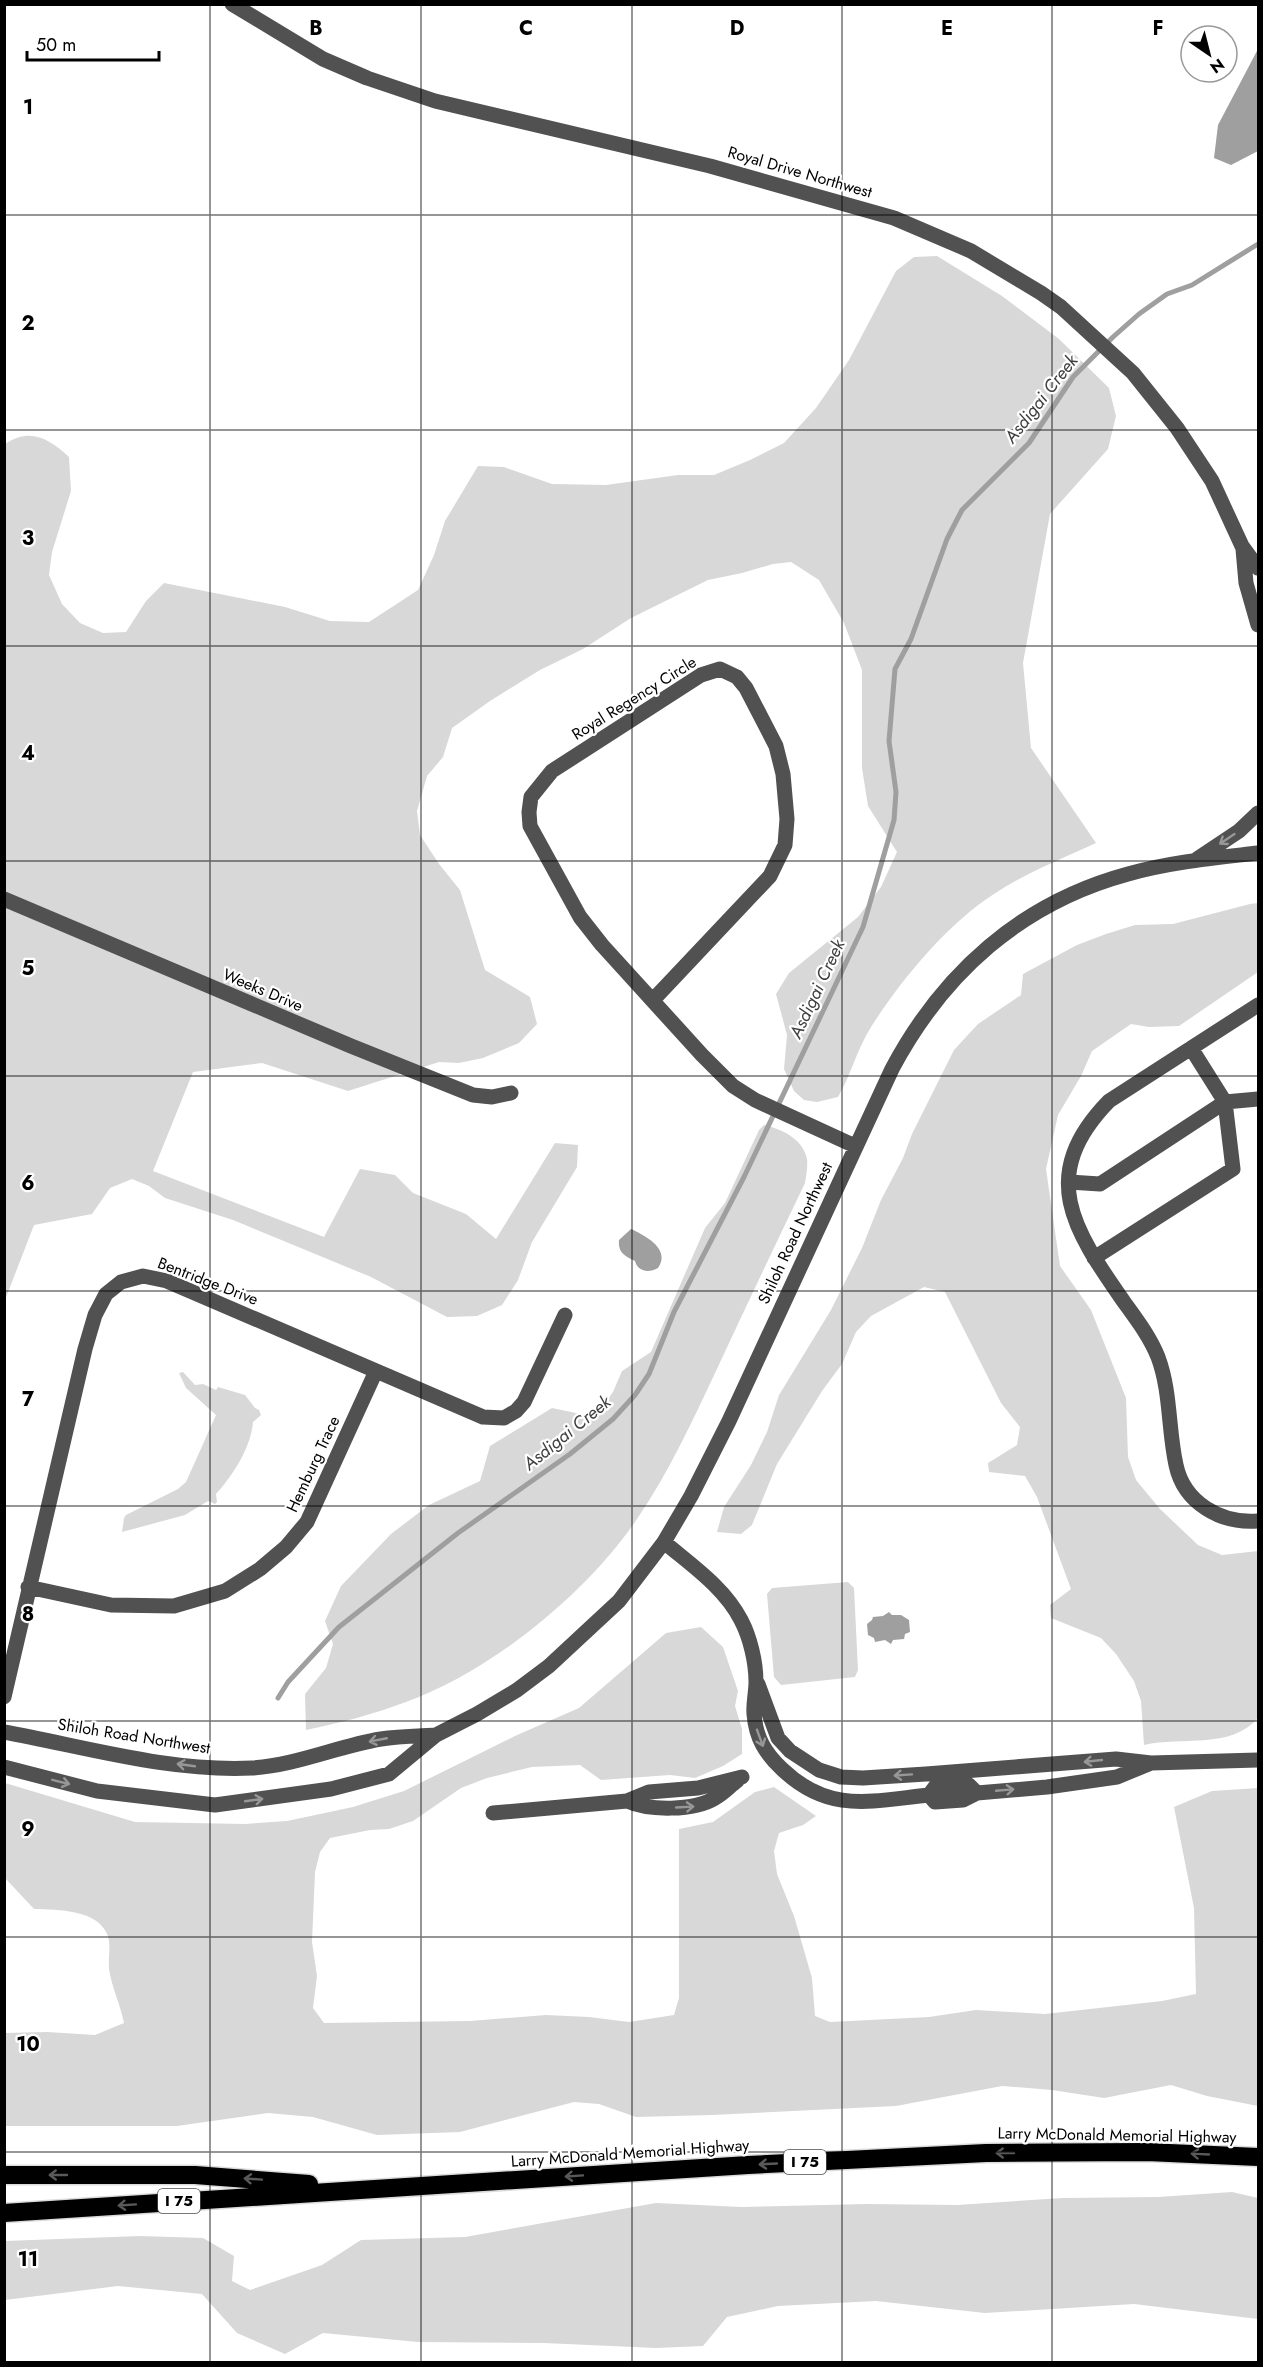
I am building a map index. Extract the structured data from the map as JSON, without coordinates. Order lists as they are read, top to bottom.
{
  "streets": {
    "highway": ["Larry McDonald Memorial Highway", "I 75"],
    "street": [
      "Royal Drive Northwest",
      "Royal Regency Circle",
      "Weeks Drive",
      "Shiloh Road Northwest",
      "Bentridge Drive",
      "Hemburg Trace"
    ]
  },
  "crossings": [
    ["Royal Regency Circle", "Shiloh Road Northwest"],
    ["Bentridge Drive", "Hemburg Trace"]
  ],
  "one_way": ["Larry McDonald Memorial Highway"],
  "water": ["Asdigai Creek"],
  "scale_bar": "50 m",
  "north": "bottom right",
  "grid": {
    "columns": [
      "B",
      "C",
      "D",
      "E",
      "F"
    ],
    "rows": [
      "1",
      "2",
      "3",
      "4",
      "5",
      "6",
      "7",
      "8",
      "9",
      "10",
      "11"
    ]
  }
}
